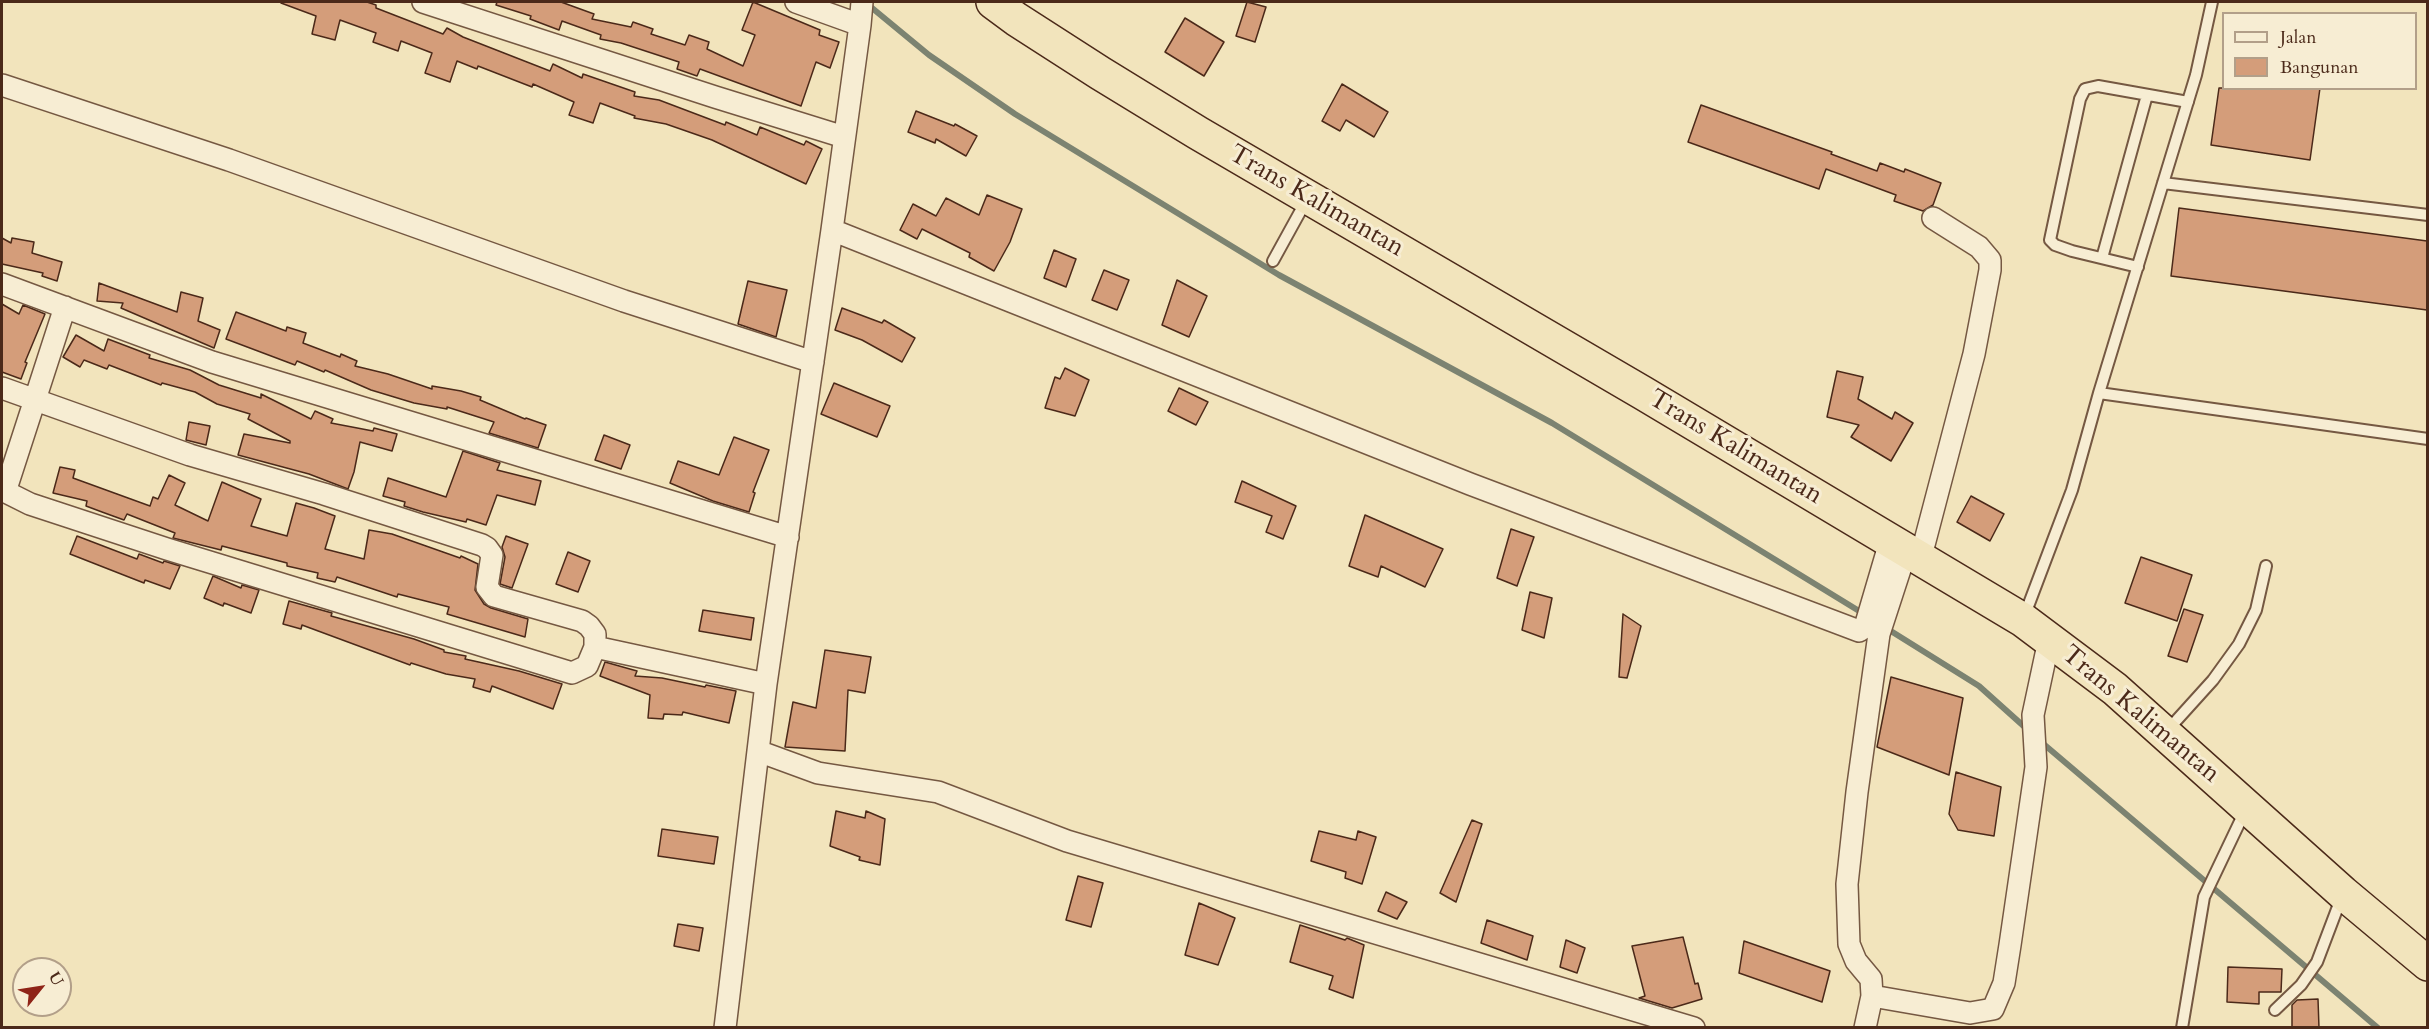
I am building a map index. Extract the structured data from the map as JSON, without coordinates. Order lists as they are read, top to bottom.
{
  "streets": {
    "highway": ["Trans Kalimantan"]
  },
  "legend": ["Jalan", "Bangunan"],
  "north": "top right"
}
